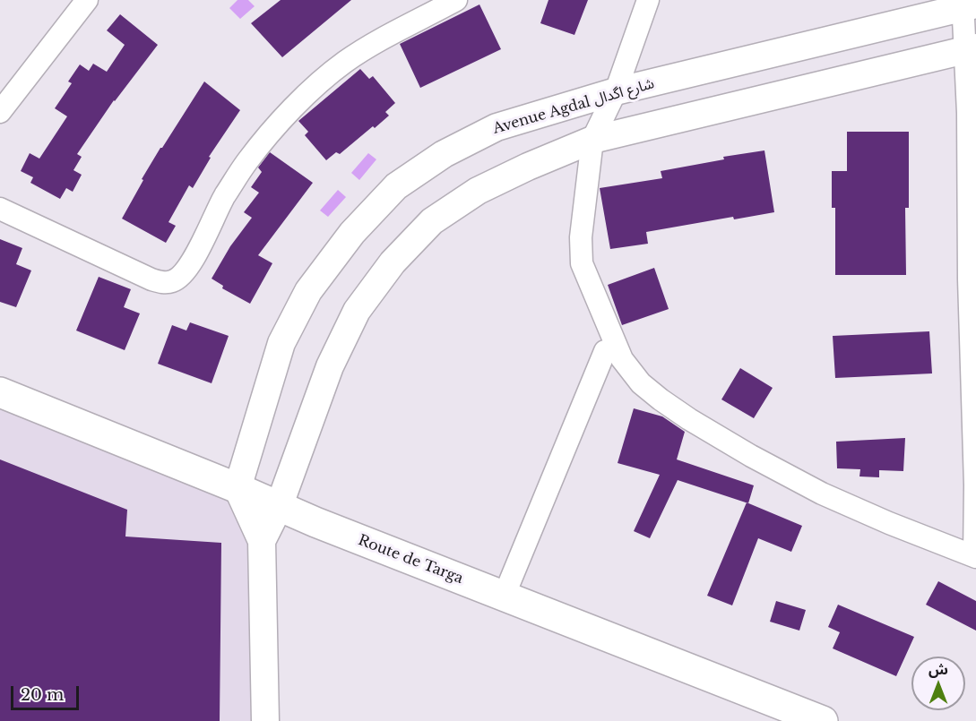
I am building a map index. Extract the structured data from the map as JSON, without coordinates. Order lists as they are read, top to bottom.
{
  "streets": {
    "main road": ["Route de Targa"],
    "street": ["Avenue Agdal شارع اگدال"]
  },
  "crossings": [
    ["Avenue Agdal شارع اگدال", "Route de Targa"]
  ],
  "scale_bar": "20 m",
  "north": "top"
}
